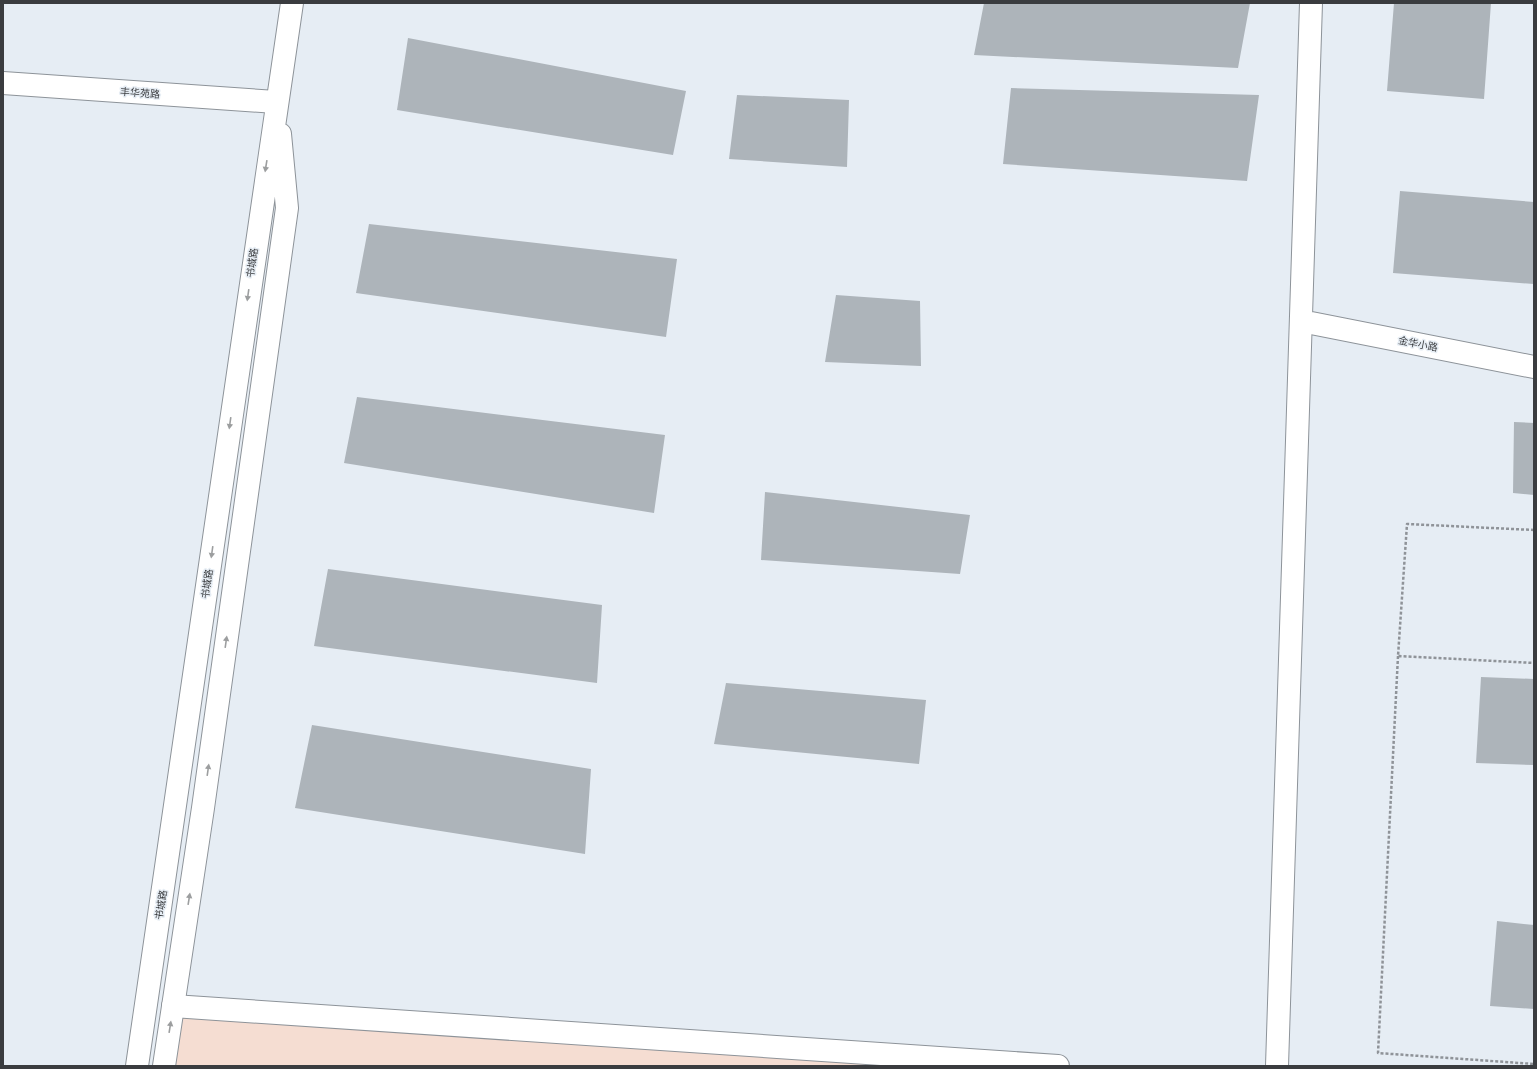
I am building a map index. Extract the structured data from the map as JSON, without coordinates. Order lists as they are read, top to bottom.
{
  "streets": {
    "street": ["丰华苑路", "书城路", "金华小路"]
  },
  "crossings": [
    ["丰华苑路", "书城路"]
  ]
}
